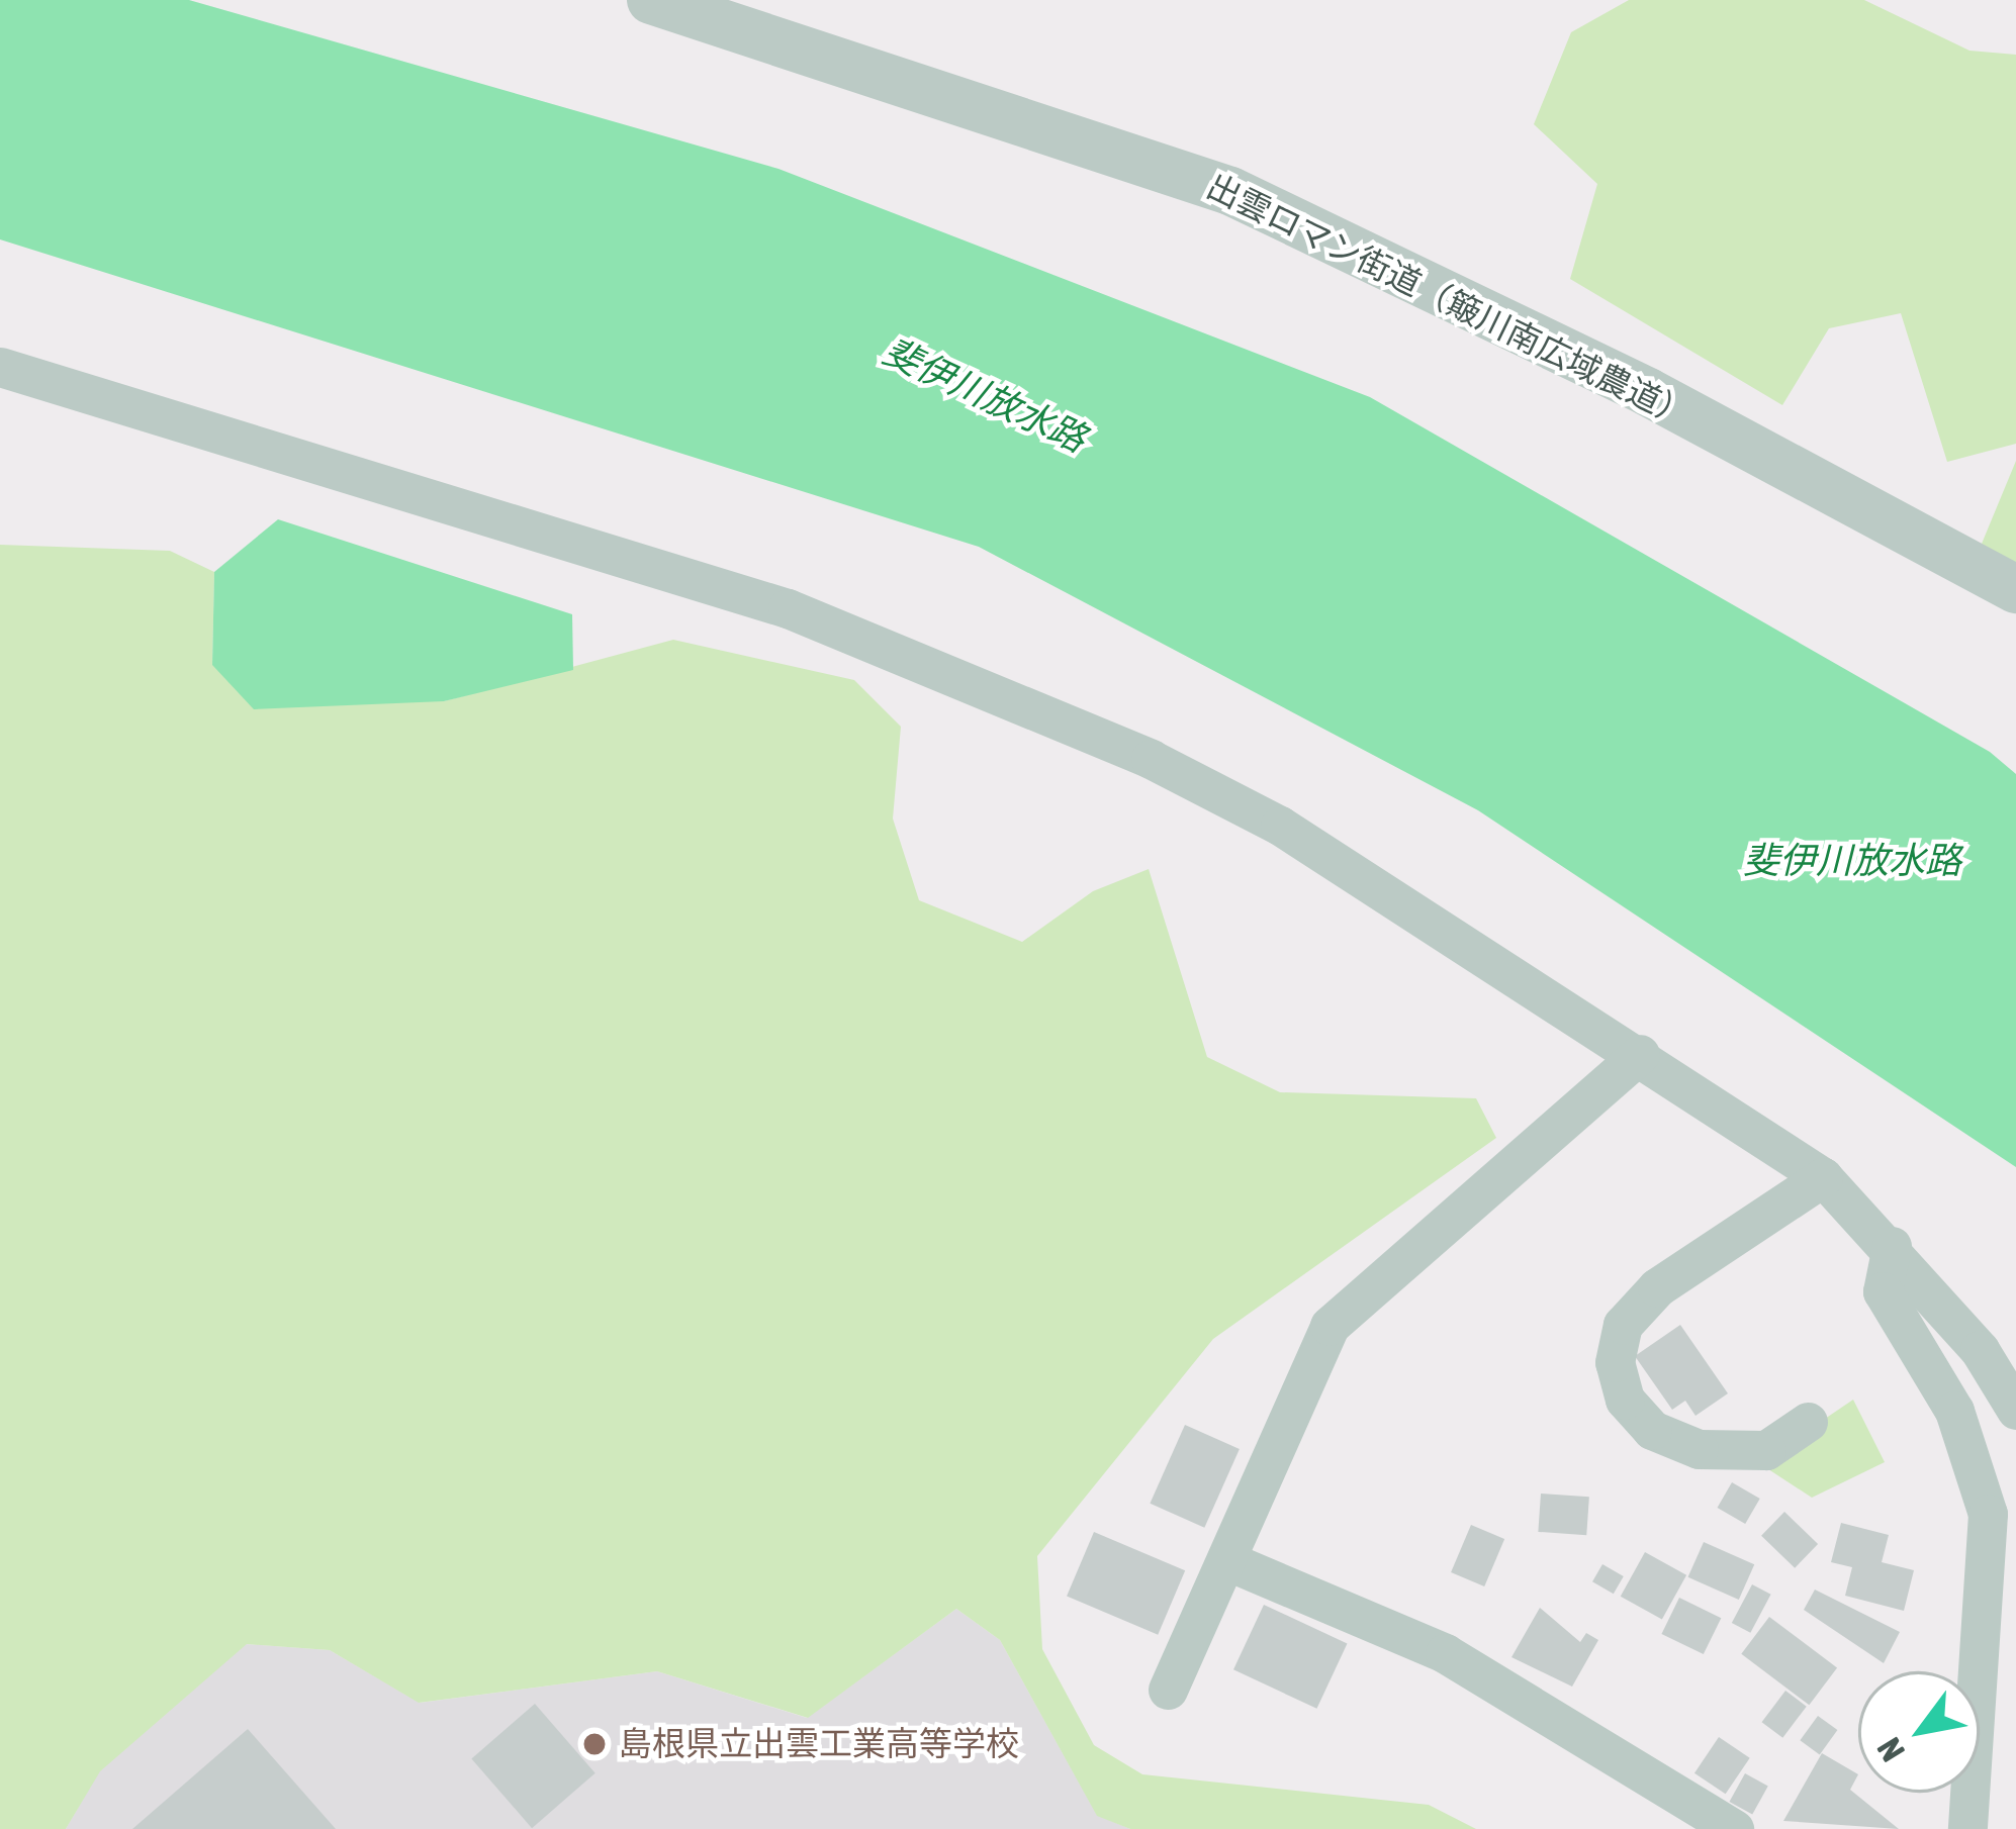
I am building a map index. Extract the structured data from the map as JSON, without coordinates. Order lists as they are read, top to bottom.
{
  "streets": {
    "street": ["出雲ロマン街道（簸川南広域農道）"]
  },
  "water": ["斐伊川放水路"],
  "places": ["島根県立出雲工業高等学校"],
  "north": "bottom left"
}
